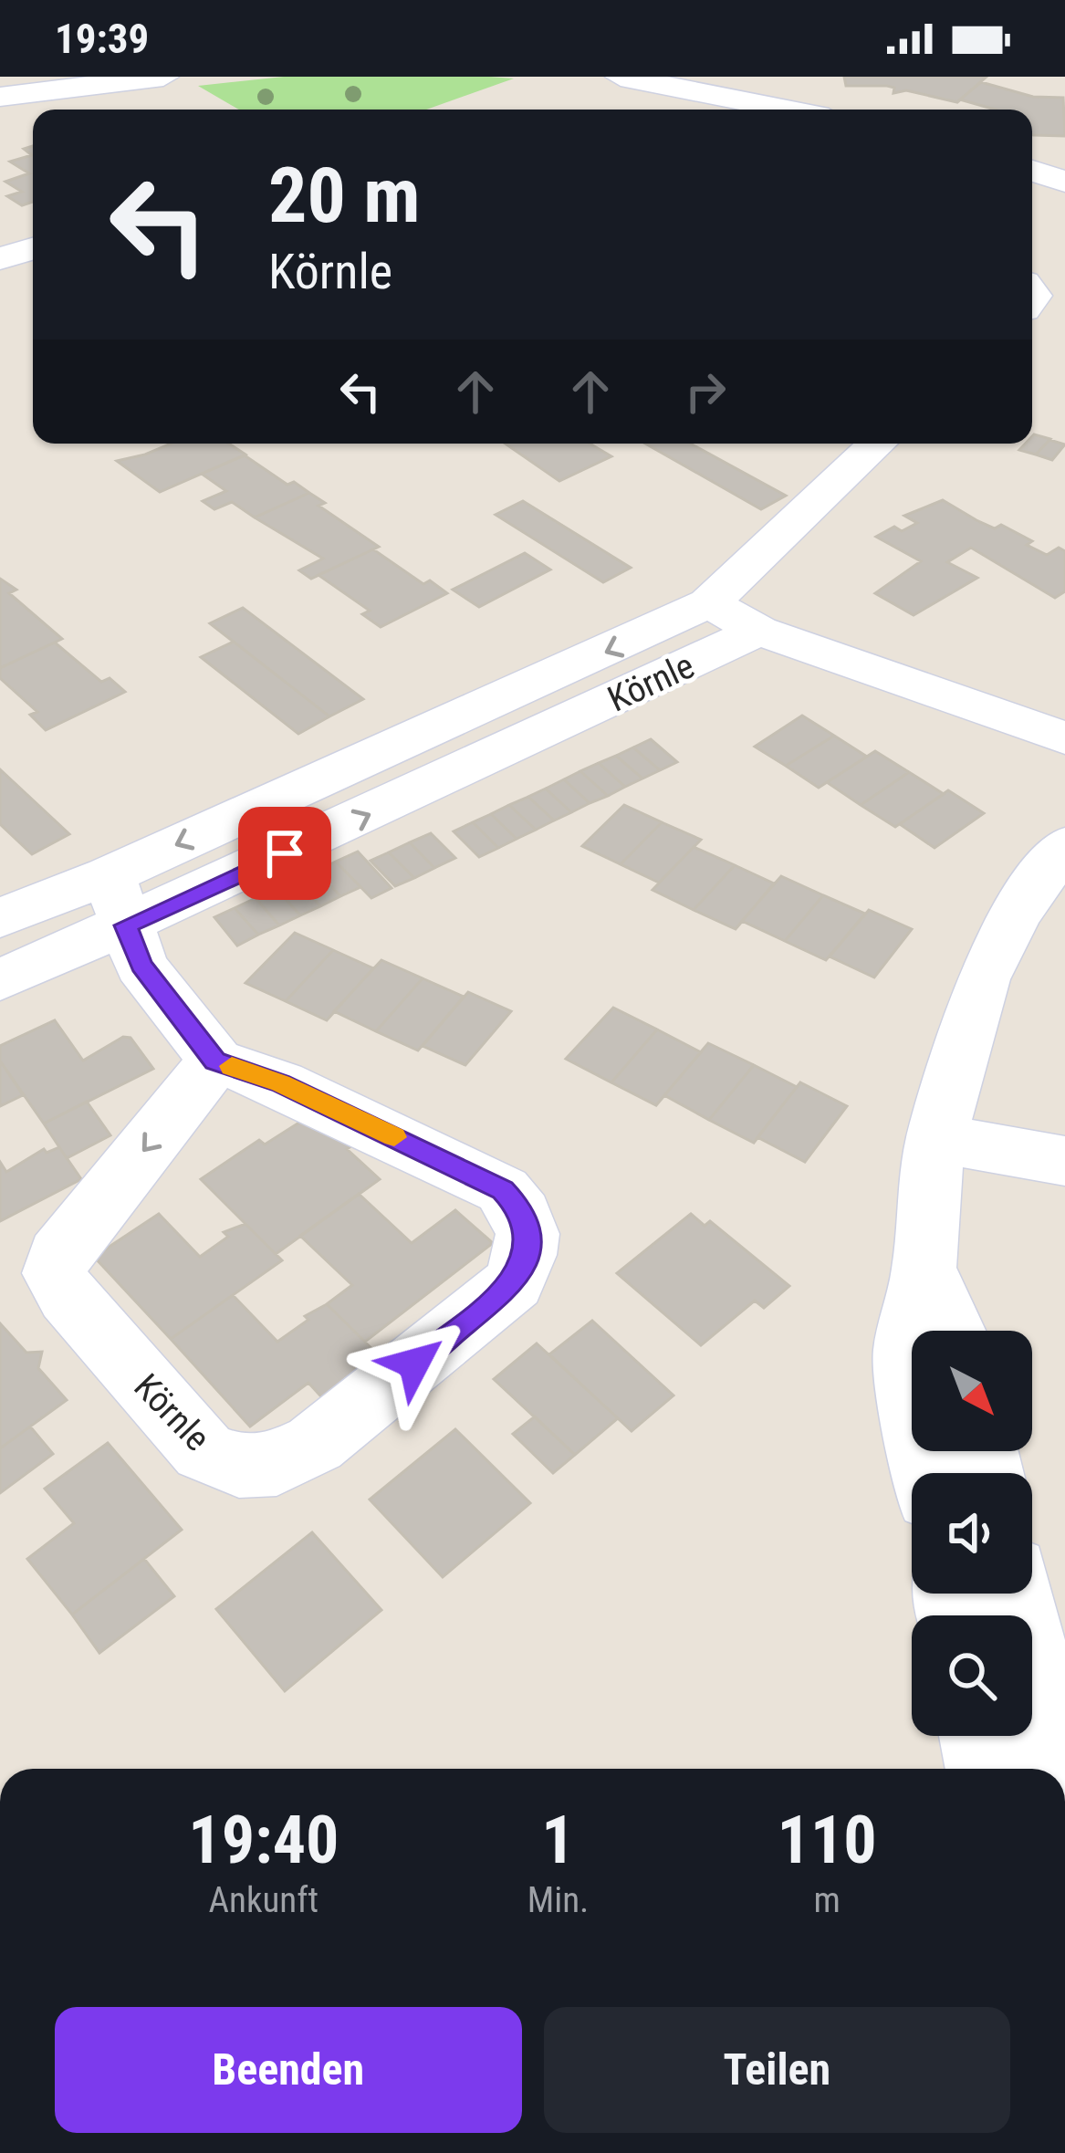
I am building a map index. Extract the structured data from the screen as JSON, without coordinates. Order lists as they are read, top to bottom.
{
  "streets": {
    "street": ["Körnle"]
  },
  "north": "bottom right",
  "page": {
    "status": "19:39",
    "turn": ["20 m", "Körnle"],
    "eta": [
      "19:40",
      "Ankunft",
      "1",
      "Min.",
      "110",
      "m"
    ],
    "buttons": ["Beenden", "Teilen"]
  }
}
